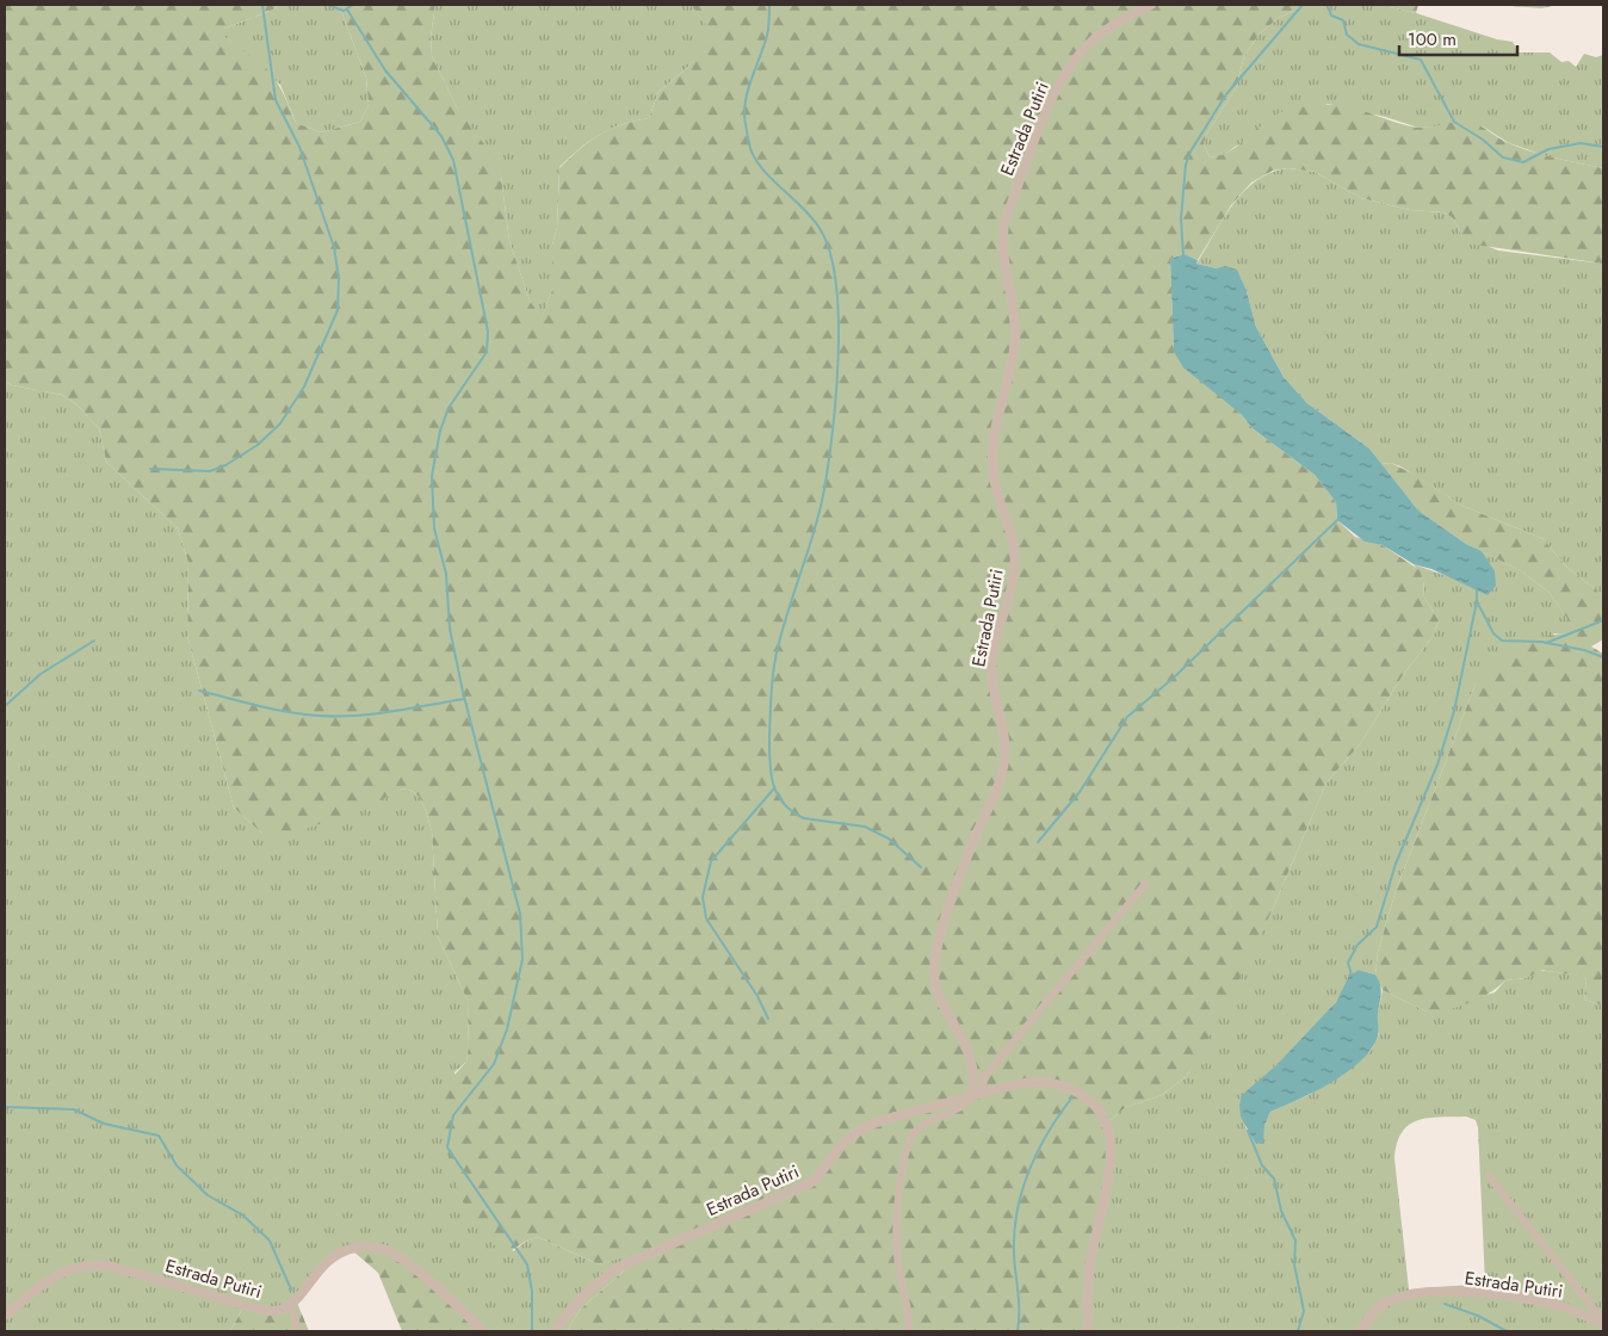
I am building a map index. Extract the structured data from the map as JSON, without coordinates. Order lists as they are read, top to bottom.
{
  "streets": {
    "street": ["Estrada Putiri"]
  },
  "scale_bar": "100 m"
}
